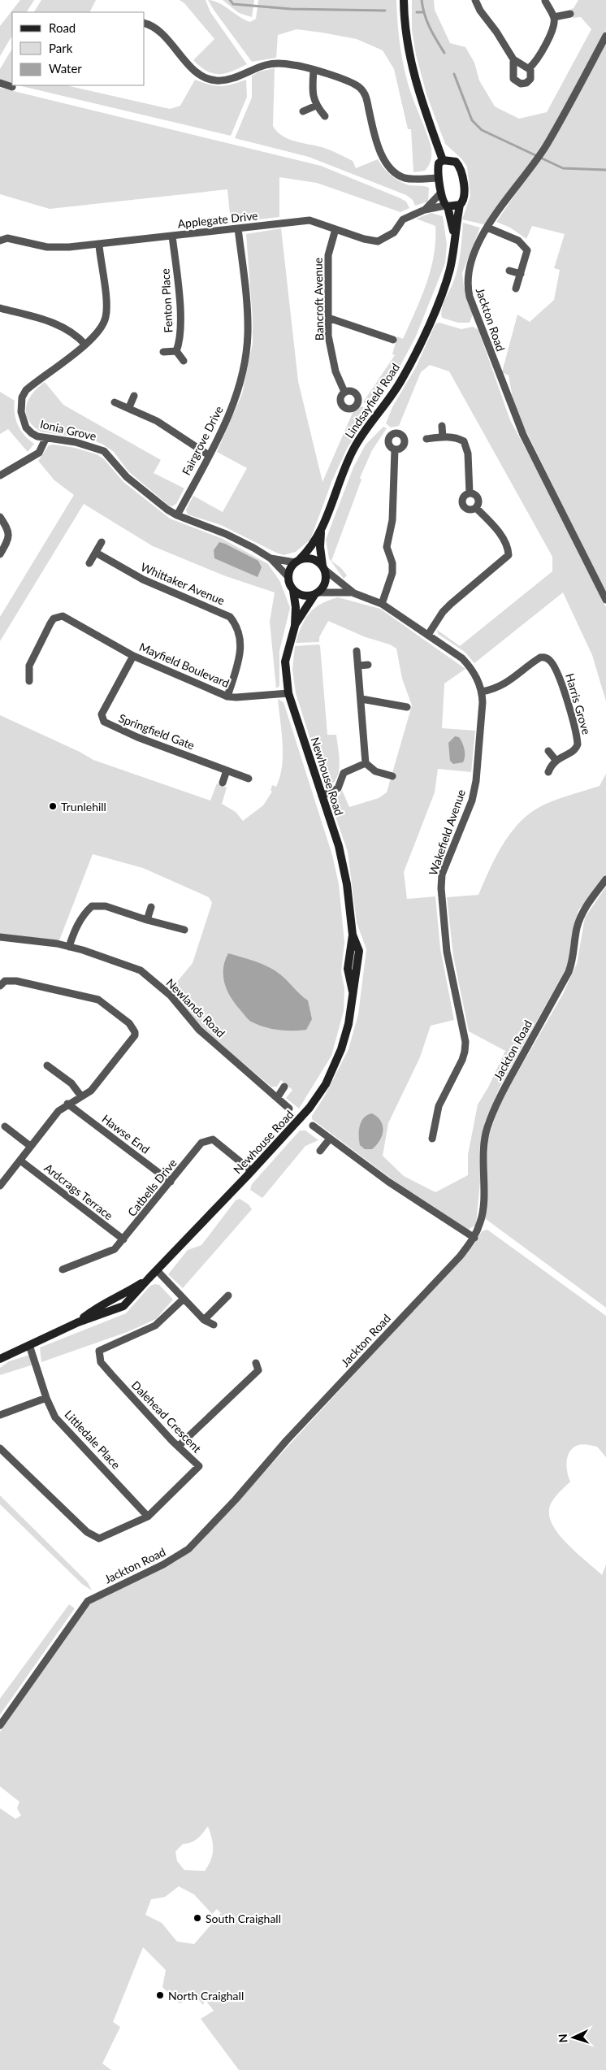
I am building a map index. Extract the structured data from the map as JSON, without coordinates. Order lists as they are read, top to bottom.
{
  "streets": {
    "street": [
      "Applegate Drive",
      "Bancroft Avenue",
      "Fenton Place",
      "Jackton Road",
      "Lindsayfield Road",
      "Ionia Grove",
      "Fairgrove Drive",
      "Whittaker Avenue",
      "Mayfield Boulevard",
      "Harris Grove",
      "Springfield Gate",
      "Newhouse Road",
      "Wakefield Avenue",
      "Newlands Road",
      "Hawse End",
      "Catbells Drive",
      "Ardcrags Terrace",
      "Dalehead Crescent",
      "Littledale Place"
    ]
  },
  "crossings": [
    ["Applegate Drive", "Bancroft Avenue"],
    ["Applegate Drive", "Fenton Place"],
    ["Applegate Drive", "Ionia Grove"],
    ["Applegate Drive", "Fairgrove Drive"],
    ["Lindsayfield Road", "Ionia Grove"],
    ["Lindsayfield Road", "Newhouse Road"],
    ["Lindsayfield Road", "Wakefield Avenue"],
    ["Ionia Grove", "Fairgrove Drive"],
    ["Ionia Grove", "Newhouse Road"],
    ["Ionia Grove", "Wakefield Avenue"],
    ["Whittaker Avenue", "Mayfield Boulevard"],
    ["Mayfield Boulevard", "Springfield Gate"],
    ["Mayfield Boulevard", "Newhouse Road"],
    ["Harris Grove", "Wakefield Avenue"],
    ["Newhouse Road", "Wakefield Avenue"],
    ["Newhouse Road", "Catbells Drive"],
    ["Newhouse Road", "Littledale Place"],
    ["Hawse End", "Catbells Drive"],
    ["Catbells Drive", "Ardcrags Terrace"],
    ["Dalehead Crescent", "Littledale Place"]
  ],
  "places": ["Trunlehill", "South Craighall", "North Craighall"],
  "legend": ["Road", "Park", "Water"],
  "north": "left"
}
